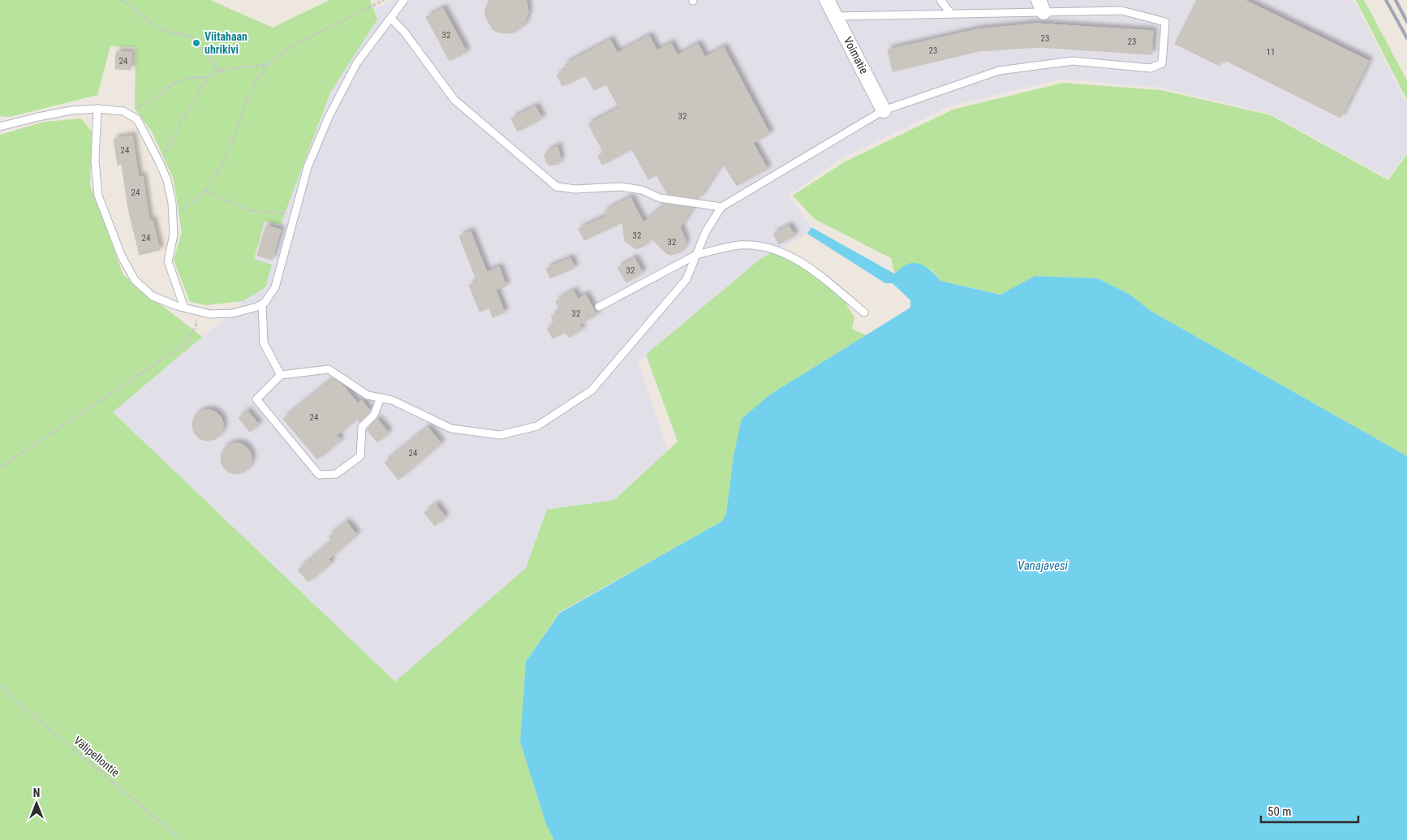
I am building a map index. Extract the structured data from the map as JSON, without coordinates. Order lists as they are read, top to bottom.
{
  "streets": {
    "street": ["Voimatie"],
    "path": ["Välipellontie"]
  },
  "water": ["Vanajavesi"],
  "places": ["Viitahaan uhrikivi"],
  "house_numbers": [
    "32",
    "23",
    "23",
    "23",
    "11",
    "24",
    "32",
    "24",
    "24",
    "32",
    "24",
    "32",
    "32",
    "32",
    "24",
    "24"
  ],
  "scale_bar": "50 m",
  "north": "top"
}
